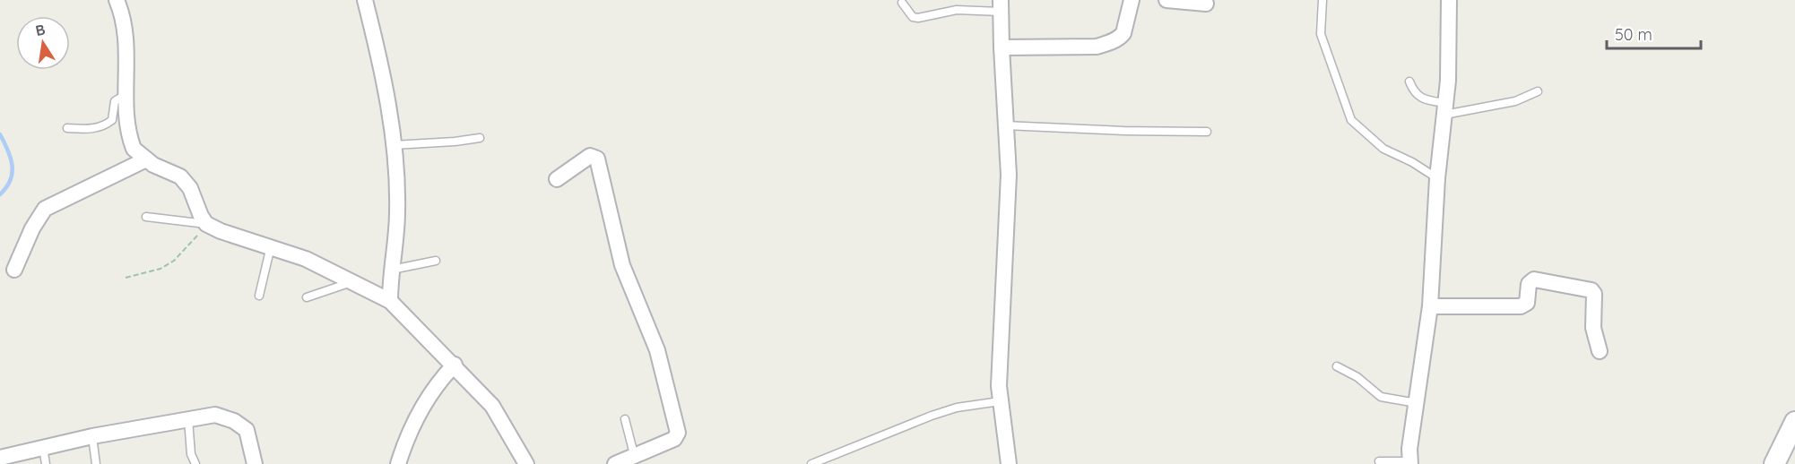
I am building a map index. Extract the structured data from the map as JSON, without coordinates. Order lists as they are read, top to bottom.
{
  "scale_bar": "50 m",
  "north": "top"
}
